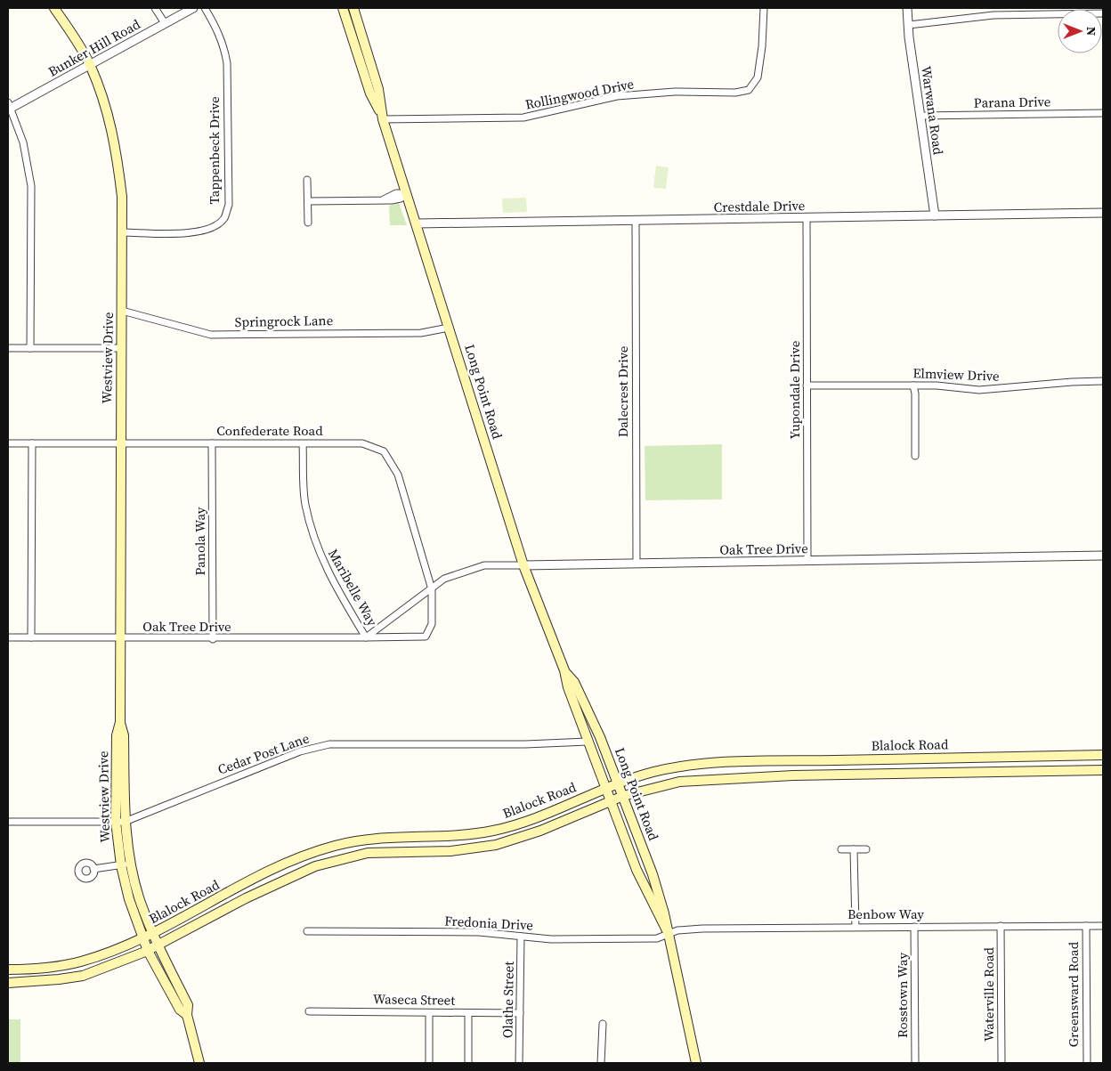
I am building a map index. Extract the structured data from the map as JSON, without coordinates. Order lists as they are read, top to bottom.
{
  "streets": {
    "main road": ["Westview Drive", "Long Point Road", "Blalock Road"],
    "street": [
      "Bunker Hill Road",
      "Rollingwood Drive",
      "Parana Drive",
      "Warwana Road",
      "Tappenbeck Drive",
      "Crestdale Drive",
      "Springrock Lane",
      "Elmview Drive",
      "Yupondale Drive",
      "Dalecrest Drive",
      "Confederate Road",
      "Panola Way",
      "Oak Tree Drive",
      "Maribelle Way",
      "Cedar Post Lane",
      "Benbow Way",
      "Fredonia Drive",
      "Waterville Road",
      "Greensward Road",
      "Rosstown Way",
      "Waseca Street",
      "Olathe Street"
    ]
  },
  "crossings": [
    ["Bunker Hill Road", "Westview Drive"],
    ["Rollingwood Drive", "Long Point Road"],
    ["Parana Drive", "Warwana Road"],
    ["Warwana Road", "Crestdale Drive"],
    ["Tappenbeck Drive", "Westview Drive"],
    ["Crestdale Drive", "Yupondale Drive"],
    ["Crestdale Drive", "Long Point Road"],
    ["Crestdale Drive", "Dalecrest Drive"],
    ["Springrock Lane", "Westview Drive"],
    ["Springrock Lane", "Long Point Road"],
    ["Westview Drive", "Confederate Road"],
    ["Westview Drive", "Oak Tree Drive"],
    ["Westview Drive", "Blalock Road"],
    ["Westview Drive", "Cedar Post Lane"],
    ["Elmview Drive", "Yupondale Drive"],
    ["Yupondale Drive", "Oak Tree Drive"],
    ["Long Point Road", "Oak Tree Drive"],
    ["Long Point Road", "Blalock Road"],
    ["Long Point Road", "Cedar Post Lane"],
    ["Long Point Road", "Benbow Way"],
    ["Long Point Road", "Fredonia Drive"],
    ["Dalecrest Drive", "Oak Tree Drive"],
    ["Confederate Road", "Panola Way"],
    ["Confederate Road", "Oak Tree Drive"],
    ["Confederate Road", "Maribelle Way"],
    ["Panola Way", "Oak Tree Drive"],
    ["Oak Tree Drive", "Maribelle Way"],
    ["Benbow Way", "Fredonia Drive"],
    ["Benbow Way", "Waterville Road"],
    ["Benbow Way", "Greensward Road"],
    ["Benbow Way", "Rosstown Way"],
    ["Fredonia Drive", "Olathe Street"],
    ["Waseca Street", "Olathe Street"]
  ],
  "north": "right"
}
